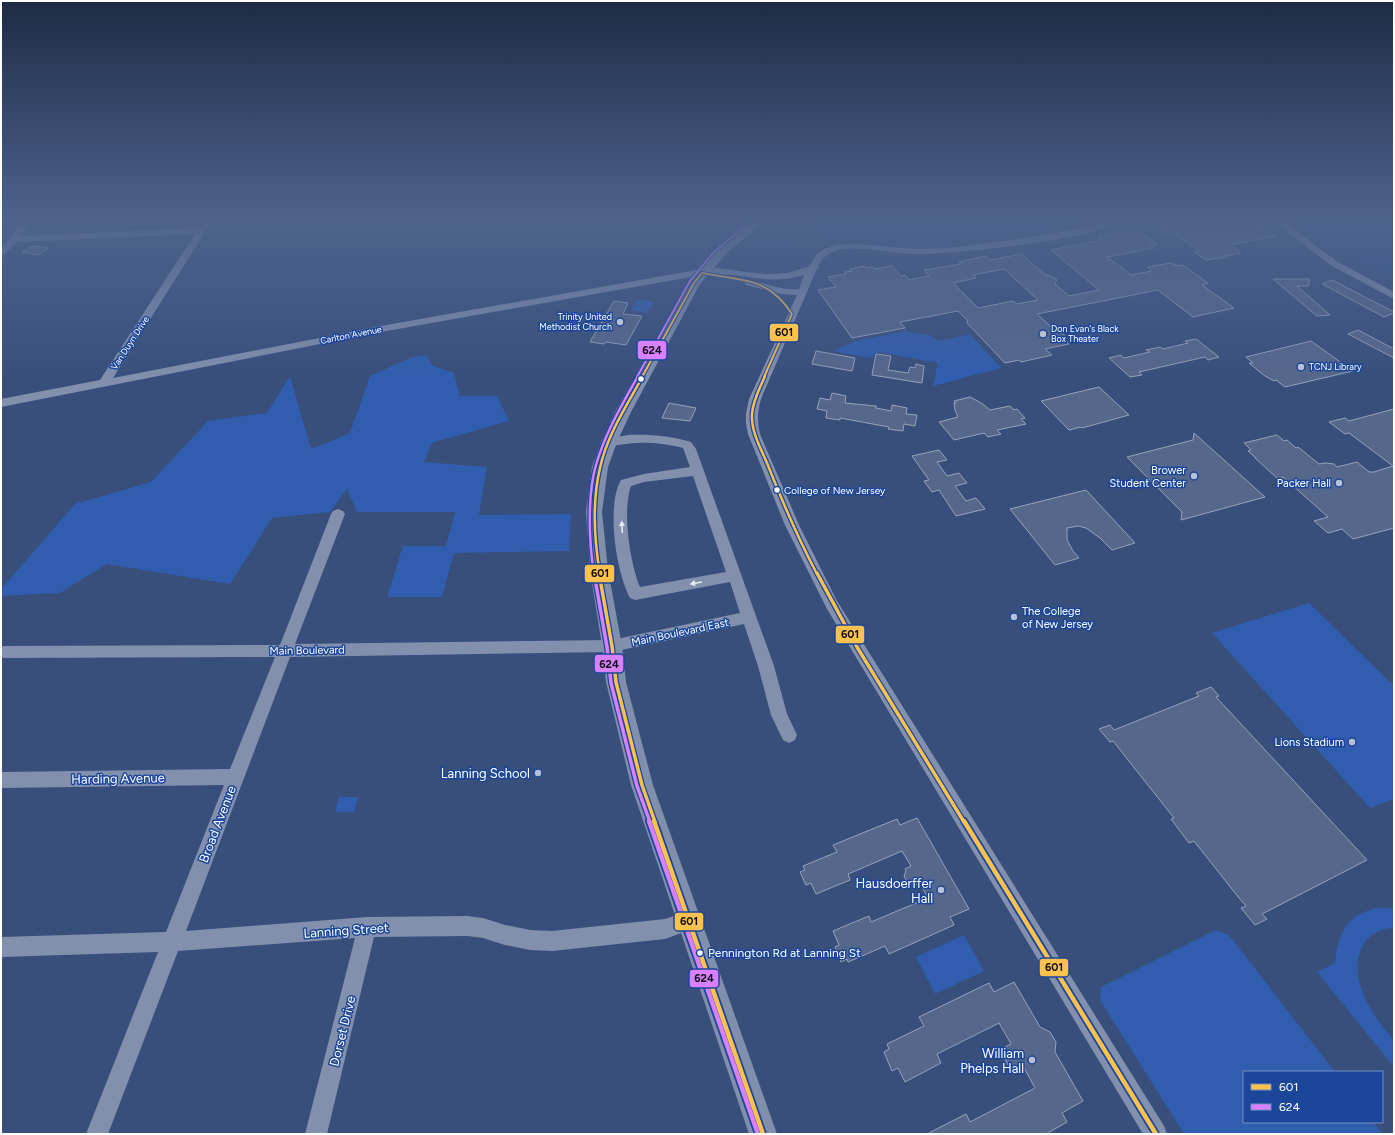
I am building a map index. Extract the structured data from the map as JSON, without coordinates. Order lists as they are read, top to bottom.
{
  "streets": {
    "street": [
      "Carlton Avenue",
      "Van Duyn Drive",
      "Main Boulevard East",
      "Main Boulevard",
      "Harding Avenue",
      "Broad Avenue",
      "Lanning Street",
      "Dorset Drive"
    ]
  },
  "crossings": [
    ["Carlton Avenue", "Van Duyn Drive"],
    ["Main Boulevard East", "Main Boulevard"],
    ["Main Boulevard", "Broad Avenue"],
    ["Harding Avenue", "Broad Avenue"],
    ["Broad Avenue", "Lanning Street"],
    ["Lanning Street", "Dorset Drive"]
  ],
  "places": [
    "Trinity United Methodist Church",
    "Don Evan's Black Box Theater",
    "TCNJ Library",
    "Brower Student Center",
    "Packer Hall",
    "College of New Jersey",
    "The College of New Jersey",
    "Lions Stadium",
    "Lanning School",
    "Hausdoerffer Hall",
    "Pennington Rd at Lanning St",
    "William Phelps Hall"
  ],
  "lines": ["transit line 601", "transit line 624"],
  "legend": ["601", "624"]
}
